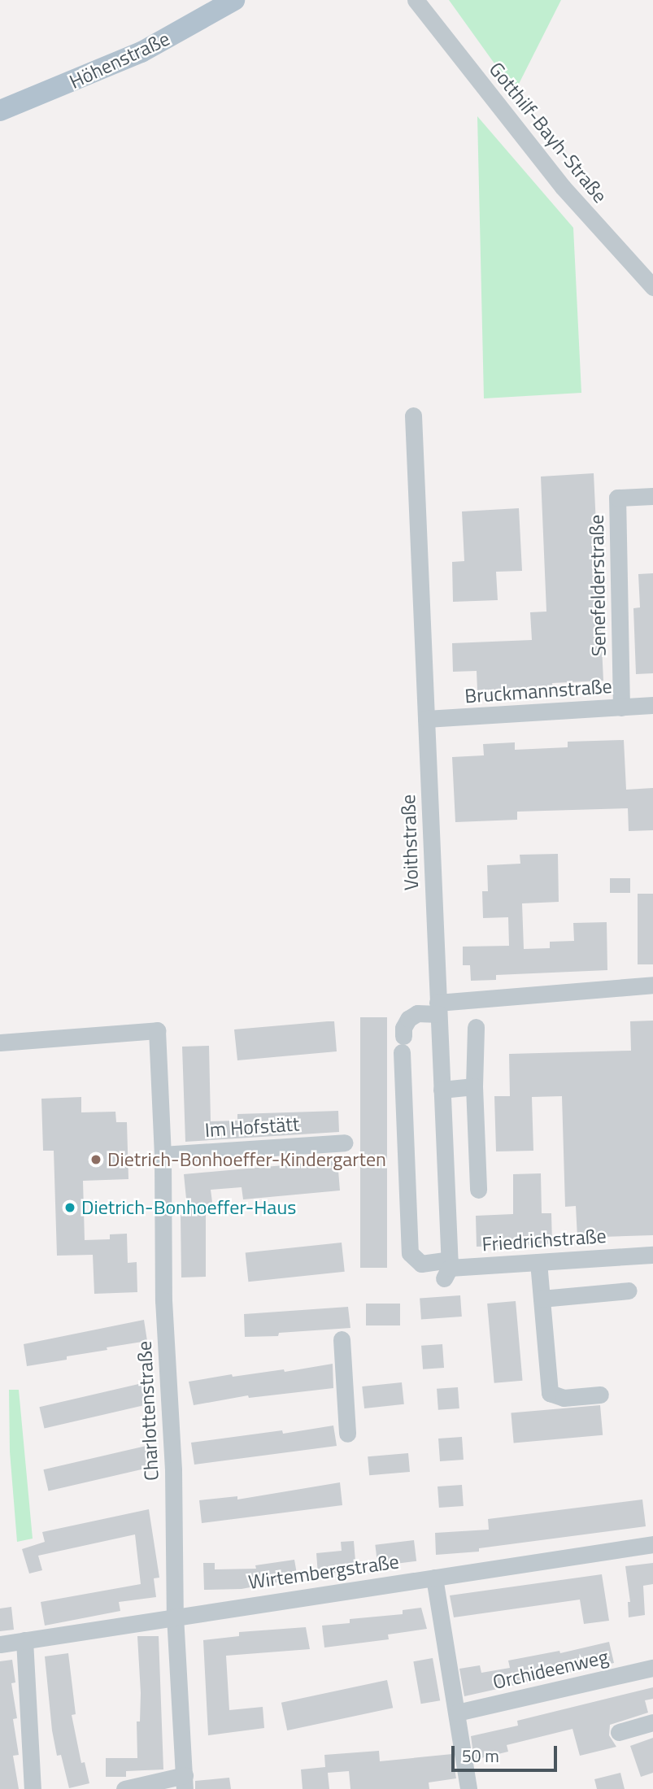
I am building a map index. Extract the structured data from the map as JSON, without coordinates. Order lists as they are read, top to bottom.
{
  "streets": {
    "main road": ["Höhenstraße"],
    "street": [
      "Gotthilf-Bayh-Straße",
      "Senefelderstraße",
      "Bruckmannstraße",
      "Voithstraße",
      "Im Hofstätt",
      "Friedrichstraße",
      "Charlottenstraße",
      "Wirtembergstraße",
      "Orchideenweg"
    ]
  },
  "crossings": [
    ["Senefelderstraße", "Bruckmannstraße"],
    ["Bruckmannstraße", "Voithstraße"],
    ["Voithstraße", "Friedrichstraße"],
    ["Im Hofstätt", "Charlottenstraße"],
    ["Charlottenstraße", "Wirtembergstraße"]
  ],
  "places": ["Dietrich-Bonhoeffer-Kindergarten", "Dietrich-Bonhoeffer-Haus"],
  "scale_bar": "50 m"
}
